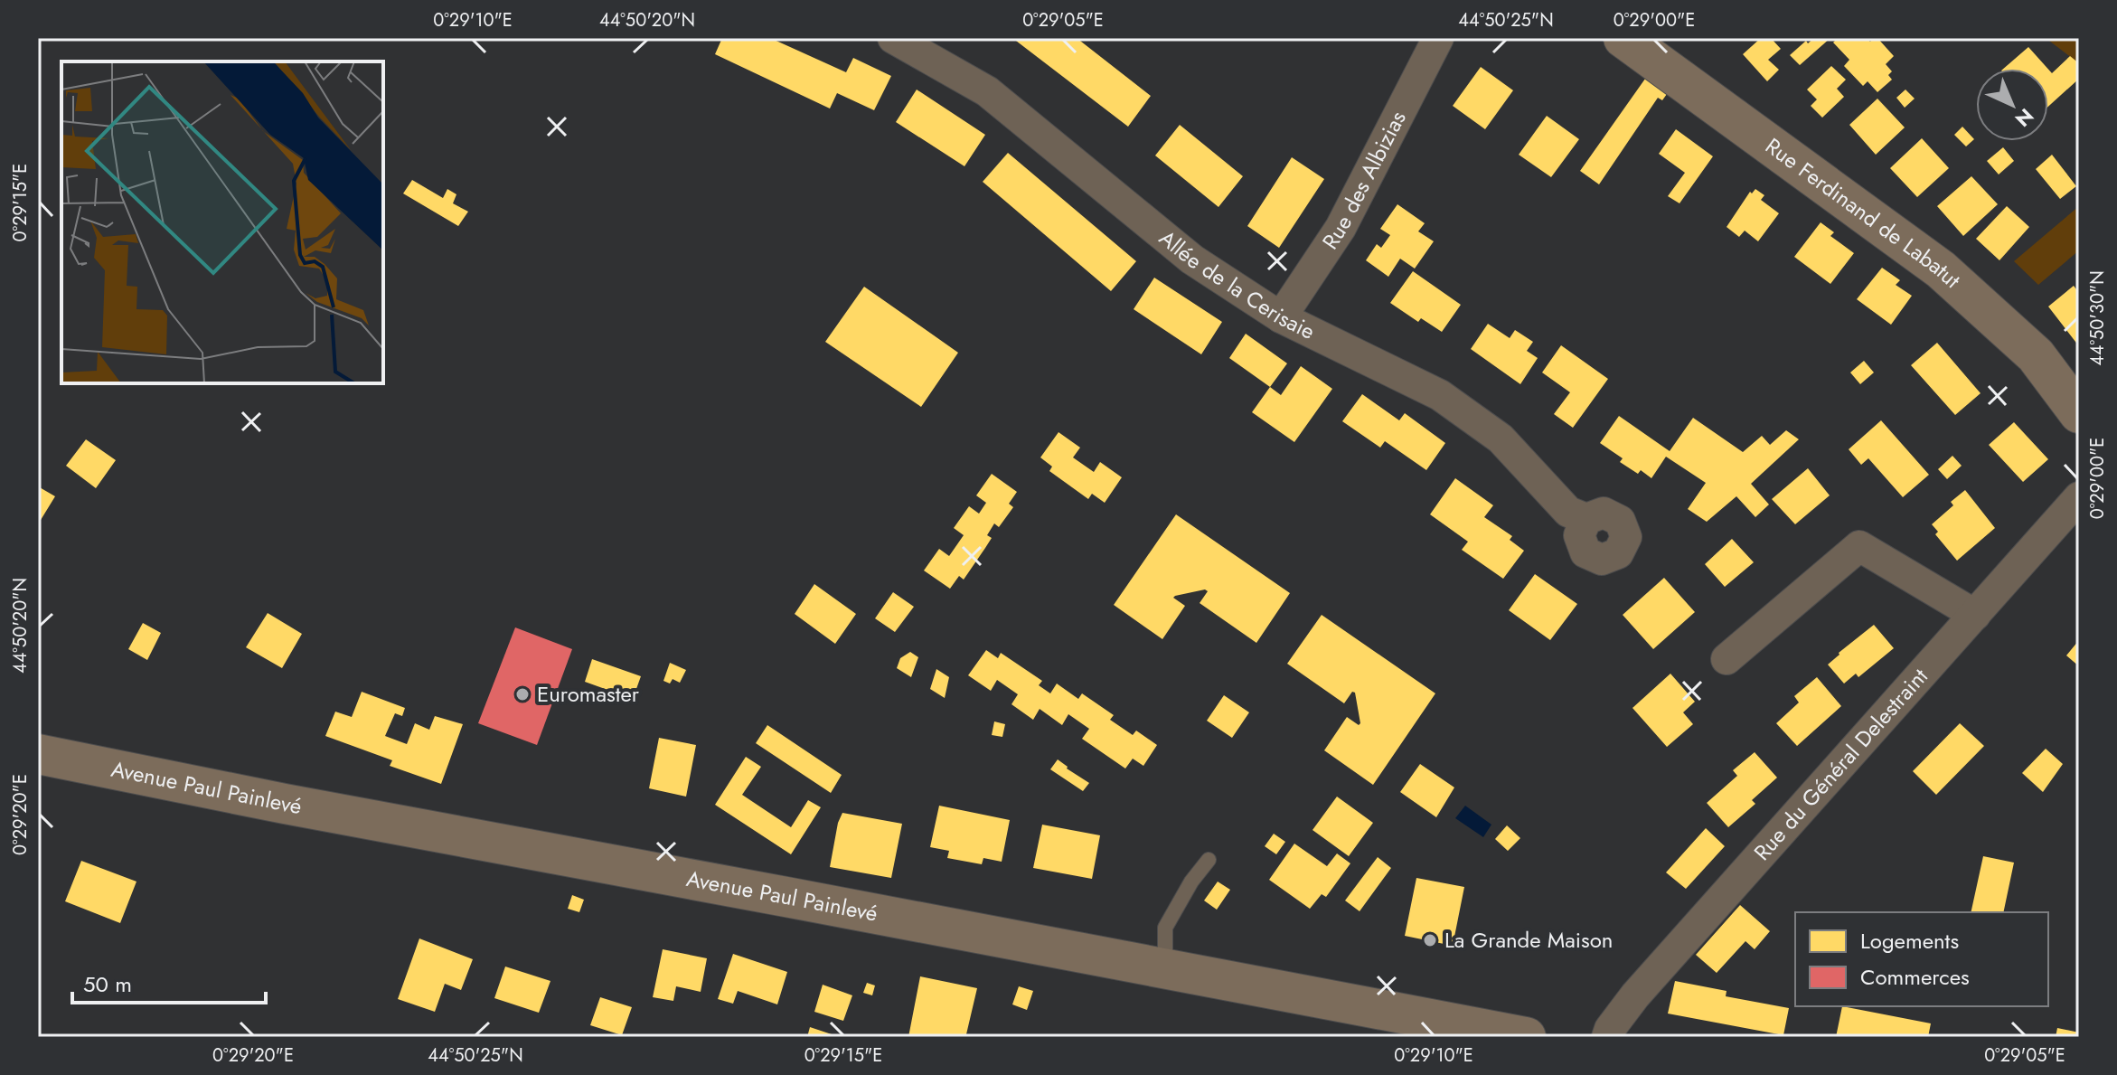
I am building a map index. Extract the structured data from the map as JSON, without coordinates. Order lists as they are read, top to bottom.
{
  "streets": {
    "main road": ["Rue Ferdinand de Labatut", "Avenue Paul Painlevé"],
    "street": ["Rue des Albizias", "Allée de la Cerisaie", "Rue du Général Delestraint"]
  },
  "crossings": [
    ["Rue des Albizias", "Allée de la Cerisaie"]
  ],
  "places": ["Euromaster", "La Grande Maison"],
  "legend": ["Logements", "Commerces"],
  "scale_bar": "50 m",
  "north": "bottom right",
  "coordinates": [
    "0°29'10\"E",
    "44°50'20\"N",
    "0°29'05\"E",
    "44°50'25\"N",
    "0°29'00\"E",
    "0°29'15\"E",
    "44°50'30\"N",
    "0°29'20\"E"
  ]
}
